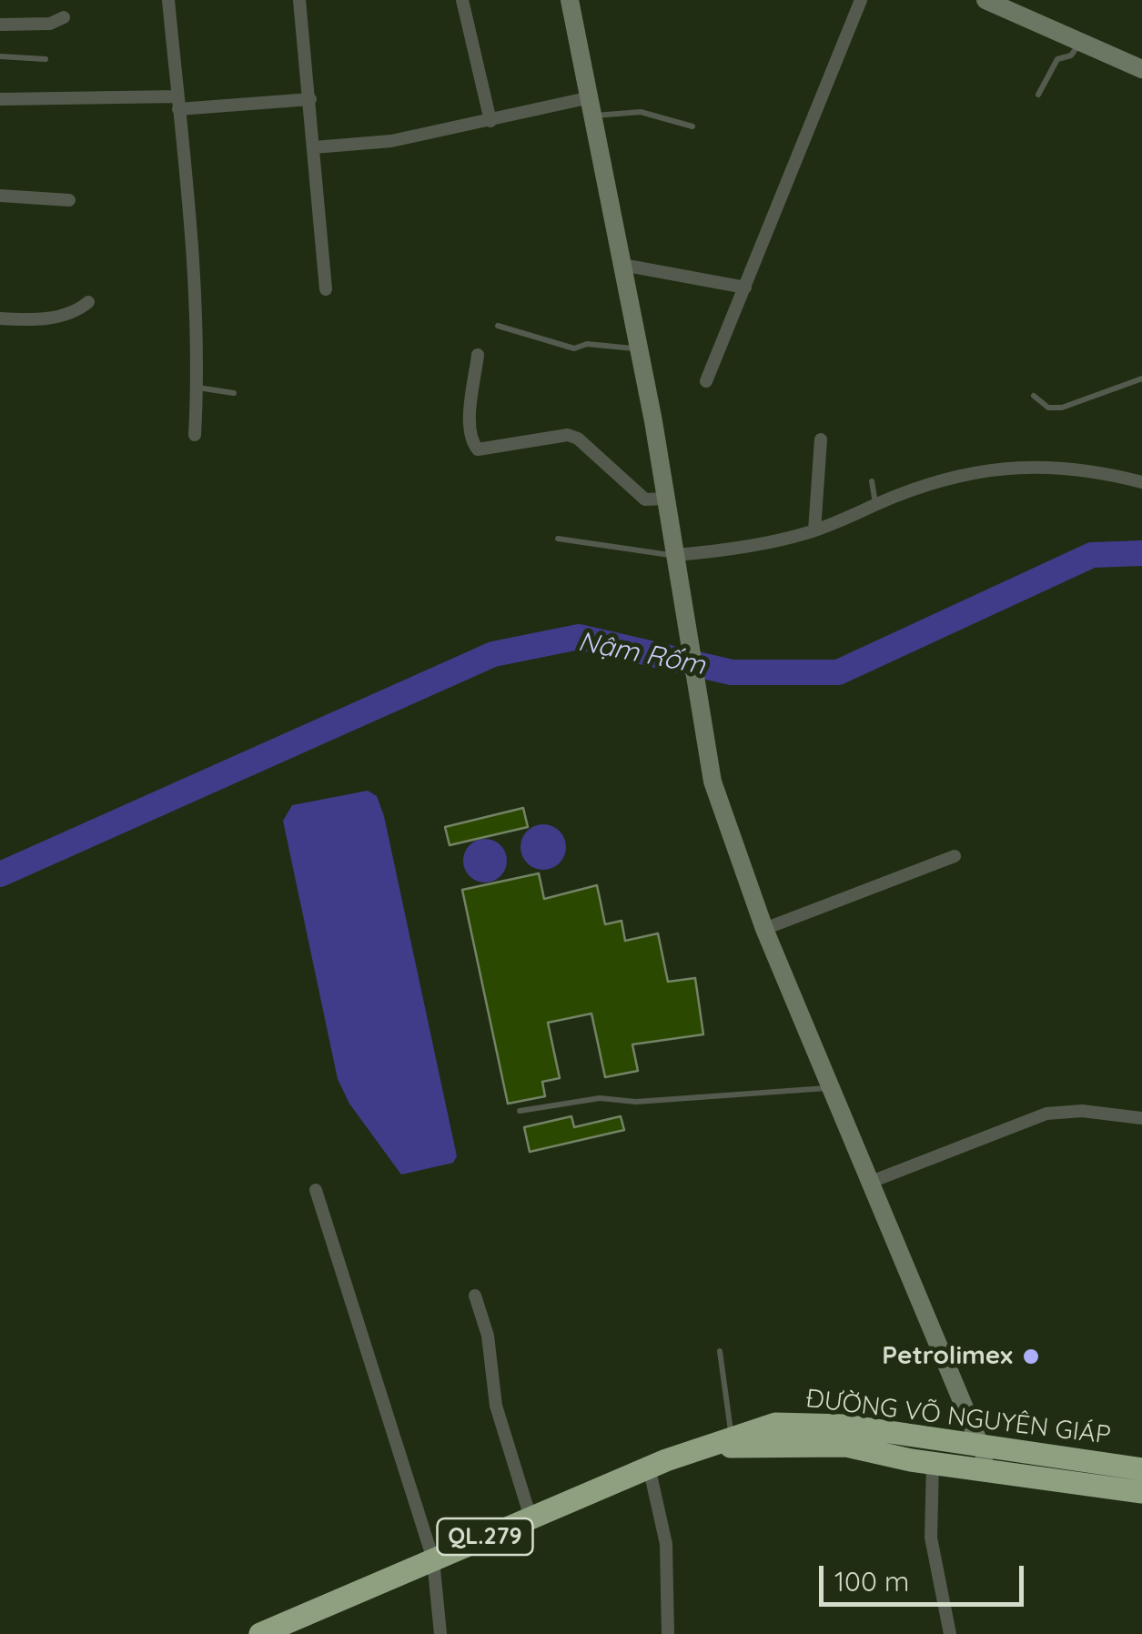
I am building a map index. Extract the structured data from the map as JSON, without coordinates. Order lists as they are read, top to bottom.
{
  "streets": {
    "highway": ["ĐƯỜNG VÕ NGUYÊN GIÁP", "QL.279"]
  },
  "crossings": [
    ["ĐƯỜNG VÕ NGUYÊN GIÁP", "QL.279"]
  ],
  "water": ["Nậm Rốm"],
  "places": ["Petrolimex"],
  "scale_bar": "100 m"
}
